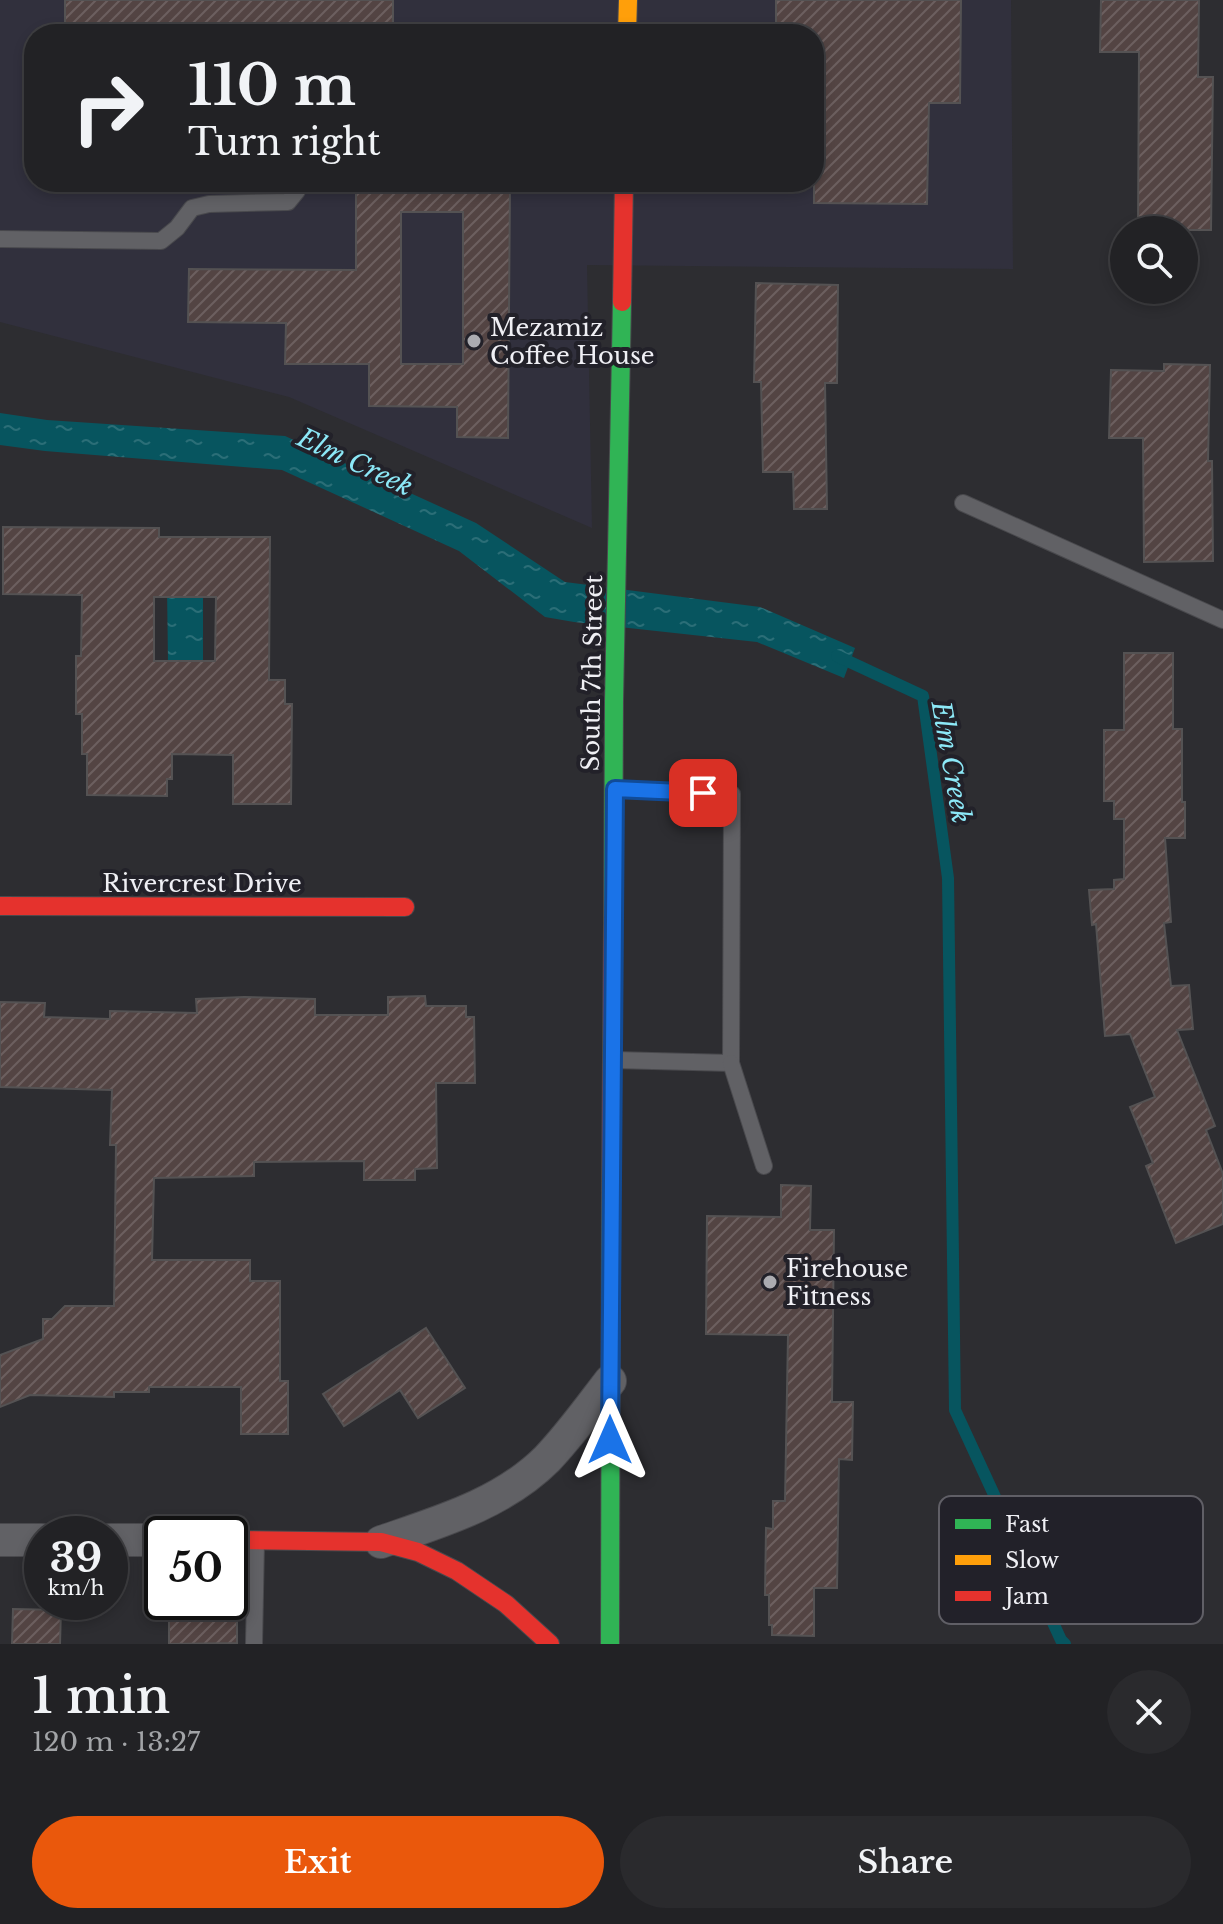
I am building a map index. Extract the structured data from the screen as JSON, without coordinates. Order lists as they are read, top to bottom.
{
  "streets": {
    "main road": ["South 7th Street", "Rivercrest Drive"]
  },
  "water": ["Elm Creek"],
  "places": ["Mezamiz Coffee House", "Firehouse Fitness"],
  "legend": ["Fast", "Slow", "Jam"],
  "page": {
    "turn": ["110 m", "Turn right"],
    "speed": "39 km/h",
    "limit": "50",
    "heading": ["1 min", "120 m · 13:27"],
    "buttons": ["Exit", "Share"]
  }
}
